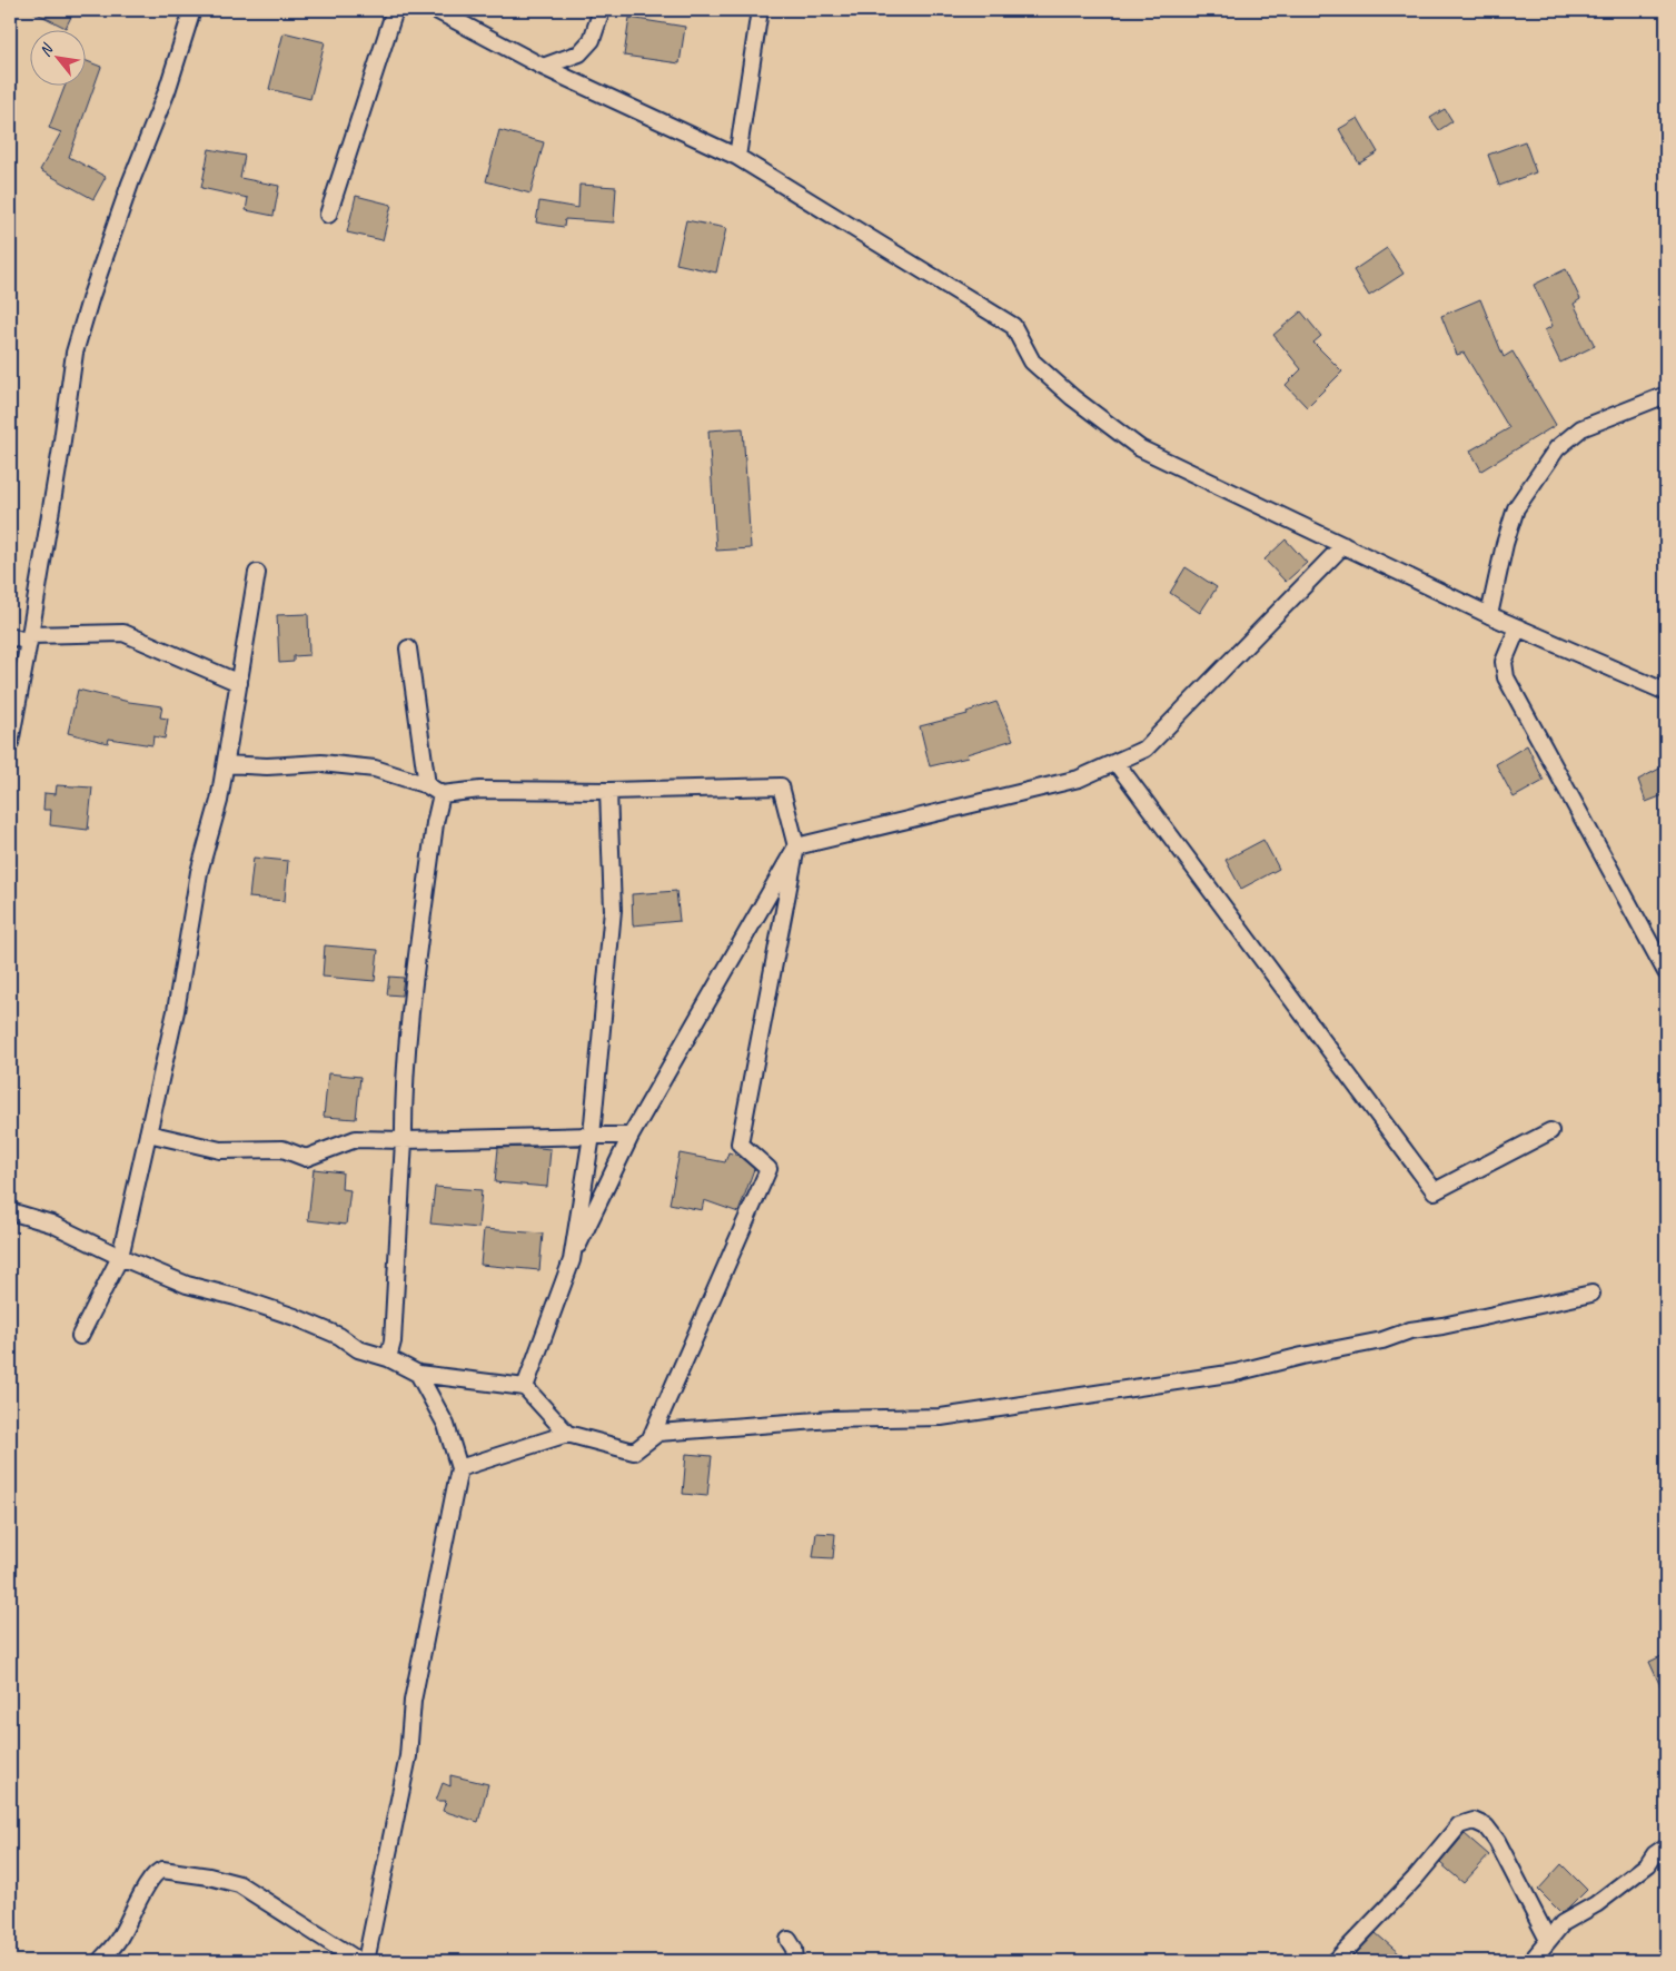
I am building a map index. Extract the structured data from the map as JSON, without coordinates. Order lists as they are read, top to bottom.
{
  "north": "top left"
}
